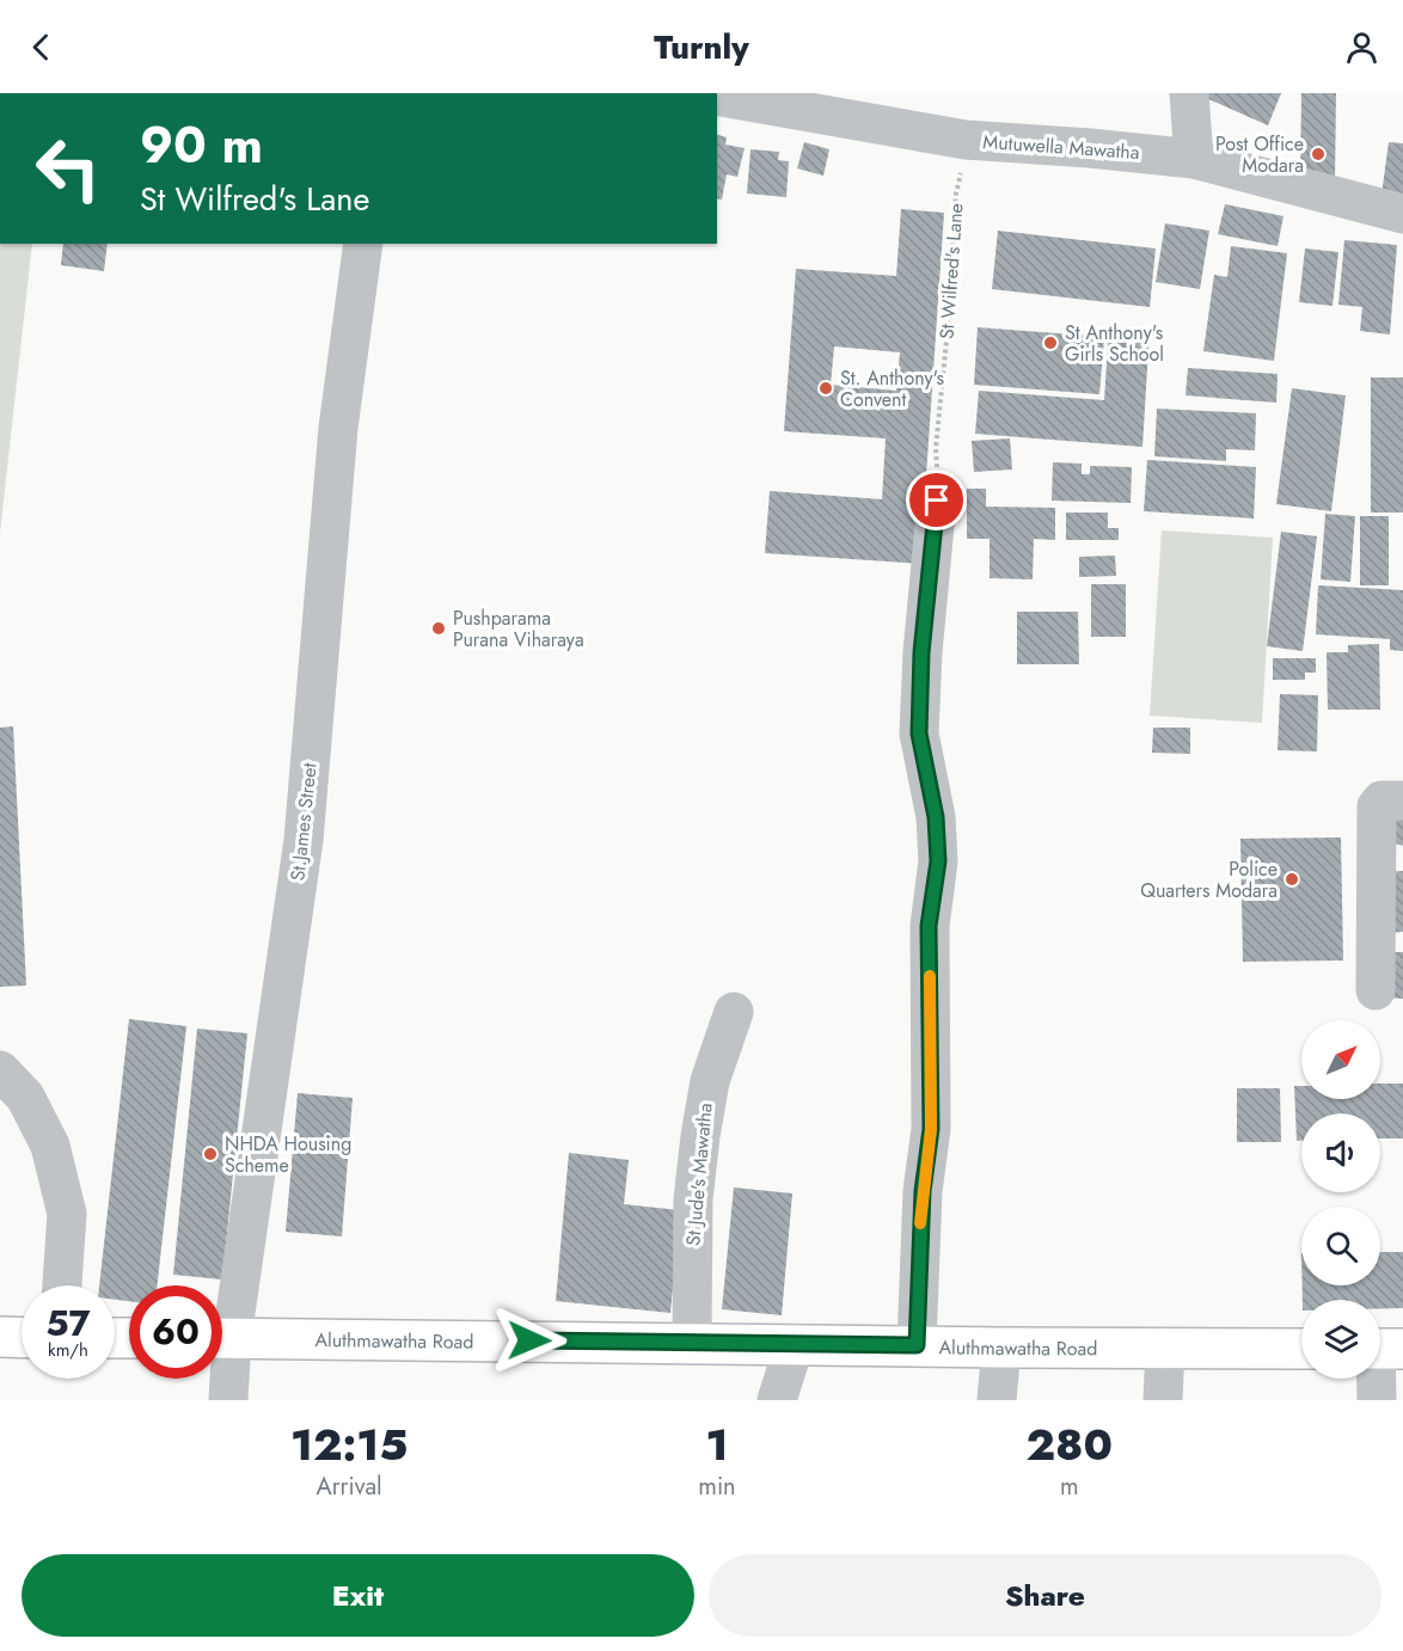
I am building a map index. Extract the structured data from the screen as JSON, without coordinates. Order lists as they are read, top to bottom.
{
  "streets": {
    "main road": ["Aluthmawatha Road"],
    "street": ["Mutuwella Mawatha", "St.James Street", "St Jude's Mawatha"],
    "path": ["St Wilfred's Lane"]
  },
  "crossings": [
    ["Mutuwella Mawatha", "St Wilfred's Lane"],
    ["St Jude's Mawatha", "Aluthmawatha Road"]
  ],
  "places": [
    "Post Office Modara",
    "St Anthony's Girls School",
    "St. Anthony's Convent",
    "Pushparama Purana Viharaya",
    "Police Quarters Modara",
    "NHDA Housing Scheme"
  ],
  "north": "top right",
  "page": {
    "header": "Turnly",
    "turn": ["90 m", "St Wilfred's Lane"],
    "speed": "57 km/h",
    "limit": "60",
    "eta": [
      "12:15",
      "Arrival",
      "1",
      "min",
      "280",
      "m"
    ],
    "buttons": ["Exit", "Share"]
  }
}
